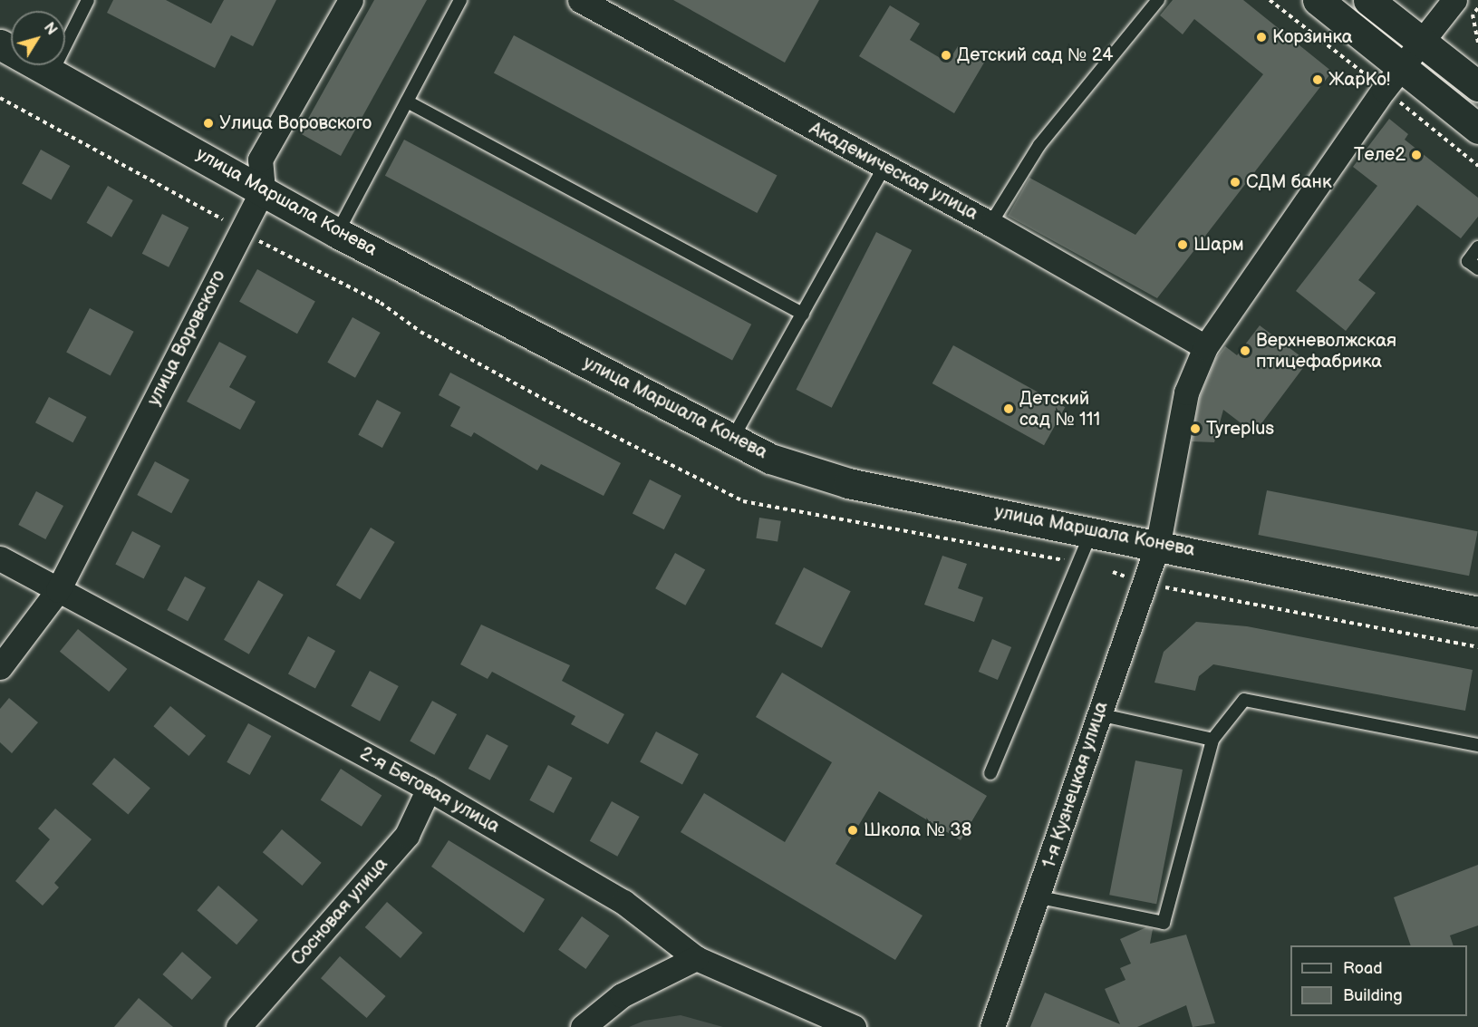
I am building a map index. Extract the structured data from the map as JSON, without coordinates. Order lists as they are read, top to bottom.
{
  "streets": {
    "main road": ["улица Маршала Конева"],
    "street": [
      "Академическая улица",
      "улица Воровского",
      "1-я Кузнецкая улица",
      "2-я Беговая улица",
      "Сосновая улица"
    ]
  },
  "crossings": [
    ["Академическая улица", "1-я Кузнецкая улица"],
    ["улица Маршала Конева", "улица Воровского"],
    ["улица Маршала Конева", "1-я Кузнецкая улица"],
    ["улица Воровского", "2-я Беговая улица"],
    ["2-я Беговая улица", "Сосновая улица"]
  ],
  "places": [
    "Корзинка",
    "Детский сад № 24",
    "ЖарКо!",
    "Улица Воровского",
    "Теле2",
    "СДМ банк",
    "Шарм",
    "Верхневолжская птицефабрика",
    "Детский сад № 111",
    "Tyreplus",
    "Школа № 38"
  ],
  "legend": ["Road", "Building"],
  "north": "top right"
}
